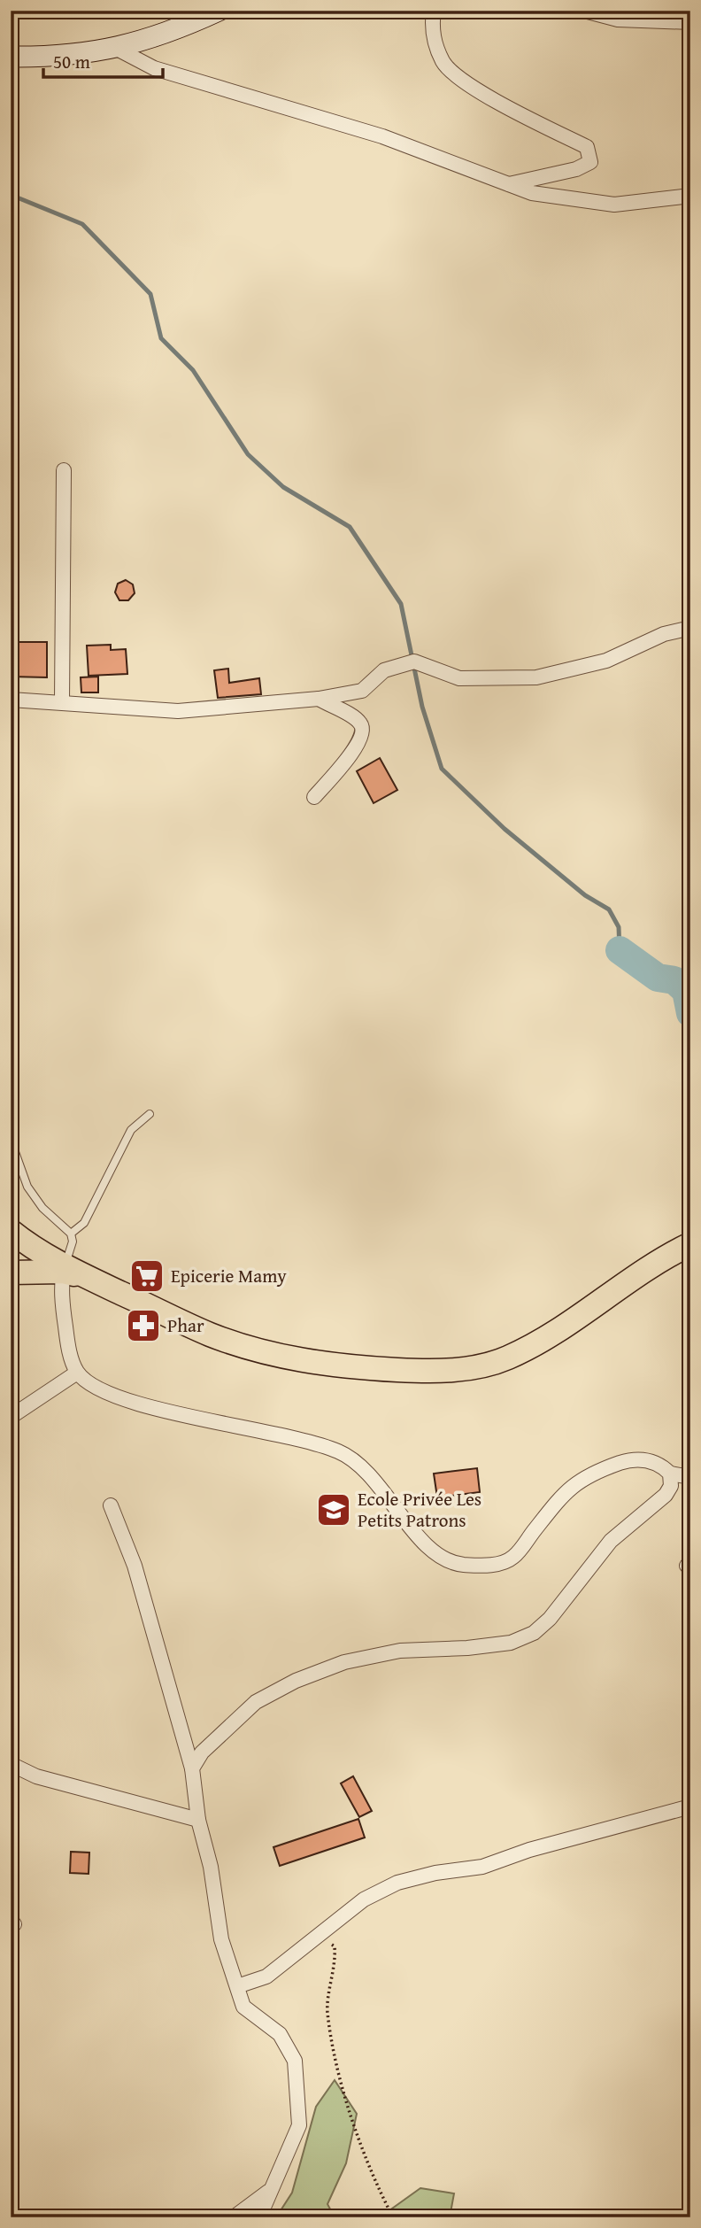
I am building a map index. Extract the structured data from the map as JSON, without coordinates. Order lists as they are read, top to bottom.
{
  "places": {
    "supermarket": ["Epicerie Mamy"],
    "pharmacy": ["Phar"],
    "school or university": ["Ecole Privée Les Petits Patrons"]
  },
  "scale_bar": "50 m"
}
